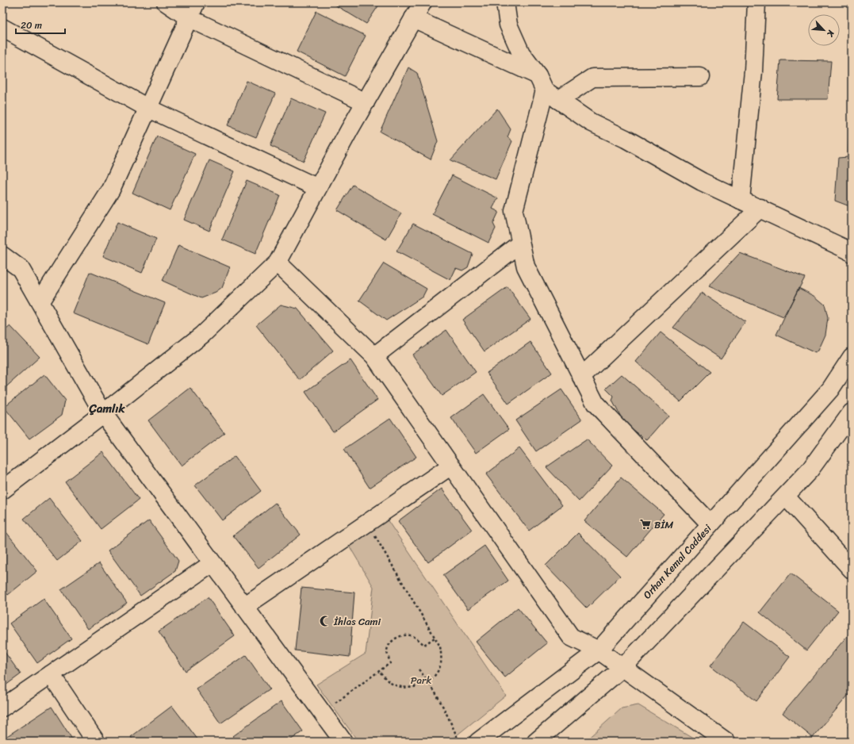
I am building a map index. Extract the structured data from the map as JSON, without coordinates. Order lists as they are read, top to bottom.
{
  "streets": {
    "street": ["Orhan Kemal Caddesi"]
  },
  "districts": ["Çamlık"],
  "parks": ["Park"],
  "places": {
    "supermarket": ["BİM"],
    "mosque": ["İhlas Cami"]
  },
  "scale_bar": "20 m",
  "north": "bottom right"
}
